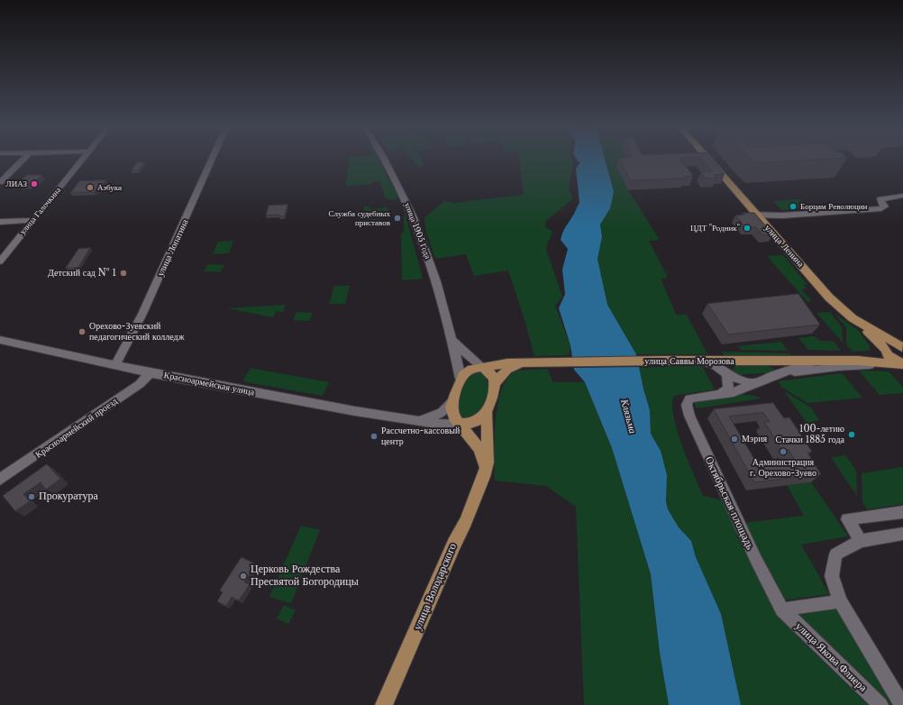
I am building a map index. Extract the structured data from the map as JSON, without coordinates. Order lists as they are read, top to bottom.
{
  "streets": {
    "main road": ["улица Ленина", "улица Саввы Морозова", "улица Володарского"],
    "street": [
      "улица Галочкина",
      "улица 1905 Года",
      "улица Лопатина",
      "Красноармейская улица",
      "Красноармейский проезд",
      "Октябрьская площадь",
      "улица Якова Флиера"
    ]
  },
  "crossings": [
    ["улица 1905 Года", "улица Саввы Морозова"],
    ["улица 1905 Года", "Красноармейская улица"],
    ["улица 1905 Года", "улица Володарского"],
    ["улица Ленина", "улица Саввы Морозова"],
    ["улица Лопатина", "Красноармейская улица"],
    ["улица Саввы Морозова", "Красноармейская улица"],
    ["улица Саввы Морозова", "улица Володарского"],
    ["Красноармейская улица", "Красноармейский проезд"],
    ["Красноармейская улица", "улица Володарского"],
    ["Октябрьская площадь", "улица Якова Флиера"]
  ],
  "water": ["Клязьма"],
  "places": [
    "ЛИАЗ",
    "Азбука",
    "Борцам Революции",
    "Служба судебных приставов",
    "ЦДТ \"Родник\"",
    "Детский сад № 1",
    "Орехово-Зуевский педагогический колледж",
    "100-летию Стачки 1885 года",
    "Рассчетно-кассовый центр",
    "Мэрия",
    "Администрация г. Орехово-Зуево",
    "Прокуратура",
    "Церковь Рождества Пресвятой Богородицы"
  ]
}
